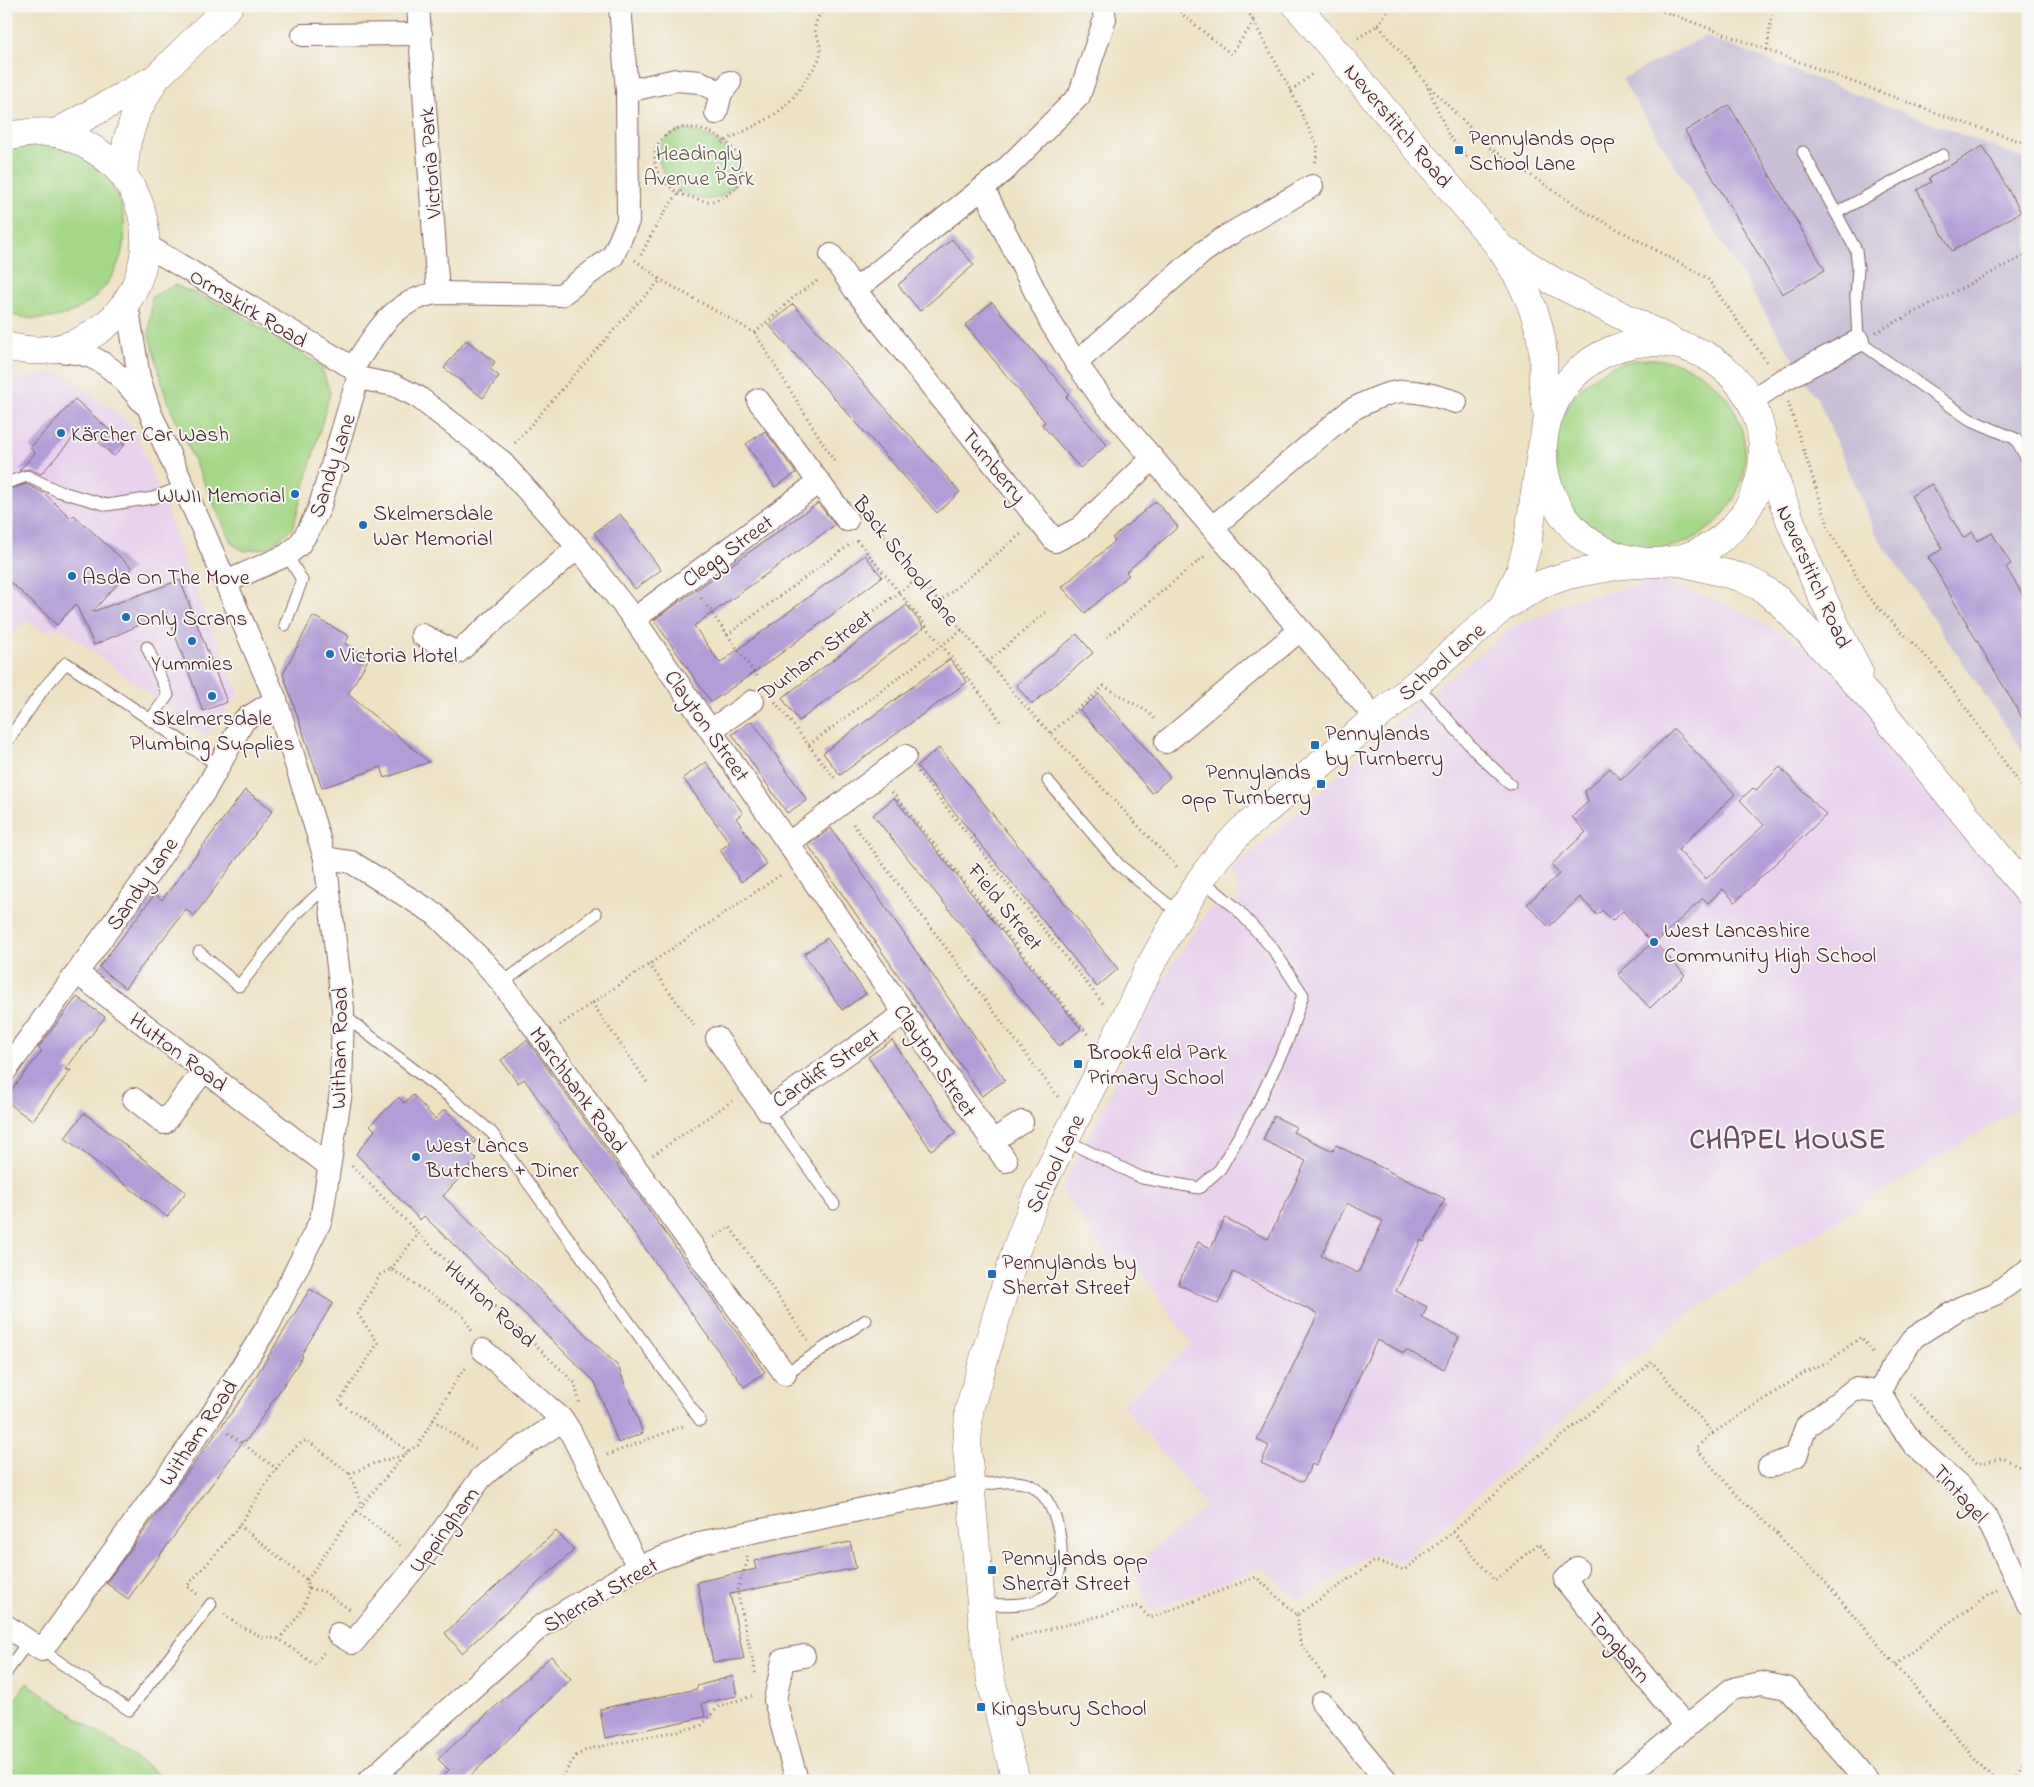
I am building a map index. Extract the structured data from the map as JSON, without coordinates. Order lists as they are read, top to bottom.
{
  "streets": {
    "main road": ["Neverstitch Road", "School Lane"],
    "street": [
      "Victoria Park",
      "Ormskirk Road",
      "Sandy Lane",
      "Turnberry",
      "Clegg Street",
      "Back School Lane",
      "Durham Street",
      "Clayton Street",
      "Witham Road",
      "Hutton Road",
      "Cardiff Street",
      "Marchbank Road",
      "Tintagel",
      "Uppingham",
      "Sherrat Street",
      "Tongbarn"
    ],
    "path": ["Field Street"]
  },
  "crossings": [
    ["Neverstitch Road", "School Lane"],
    ["Victoria Park", "Sandy Lane"],
    ["Ormskirk Road", "Sandy Lane"],
    ["Ormskirk Road", "Clayton Street"],
    ["Sandy Lane", "Clayton Street"],
    ["Sandy Lane", "Witham Road"],
    ["Sandy Lane", "Hutton Road"],
    ["Clegg Street", "Back School Lane"],
    ["Clegg Street", "Clayton Street"],
    ["Back School Lane", "Durham Street"],
    ["Back School Lane", "School Lane"],
    ["Durham Street", "Clayton Street"],
    ["School Lane", "Field Street"],
    ["School Lane", "Sherrat Street"],
    ["Clayton Street", "Cardiff Street"],
    ["Witham Road", "Hutton Road"],
    ["Witham Road", "Marchbank Road"],
    ["Hutton Road", "Uppingham"]
  ],
  "districts": ["CHAPEL HOUSE"],
  "parks": ["Headingly Avenue Park"],
  "places": {
    "transit": [
      "Pennylands opp School Lane",
      "Pennylands by Turnberry",
      "Pennylands opp Turnberry",
      "Brookfield Park Primary School",
      "Pennylands by Sherrat Street",
      "Pennylands opp Sherrat Street",
      "Kingsbury School"
    ],
    "other": [
      "Kärcher Car Wash",
      "WWII Memorial",
      "Skelmersdale War Memorial",
      "Asda On The Move",
      "Only Scrans",
      "Yummies",
      "Victoria Hotel",
      "Skelmersdale Plumbing Supplies",
      "West Lancashire Community High School",
      "West Lancs Butchers + Diner"
    ]
  }
}
